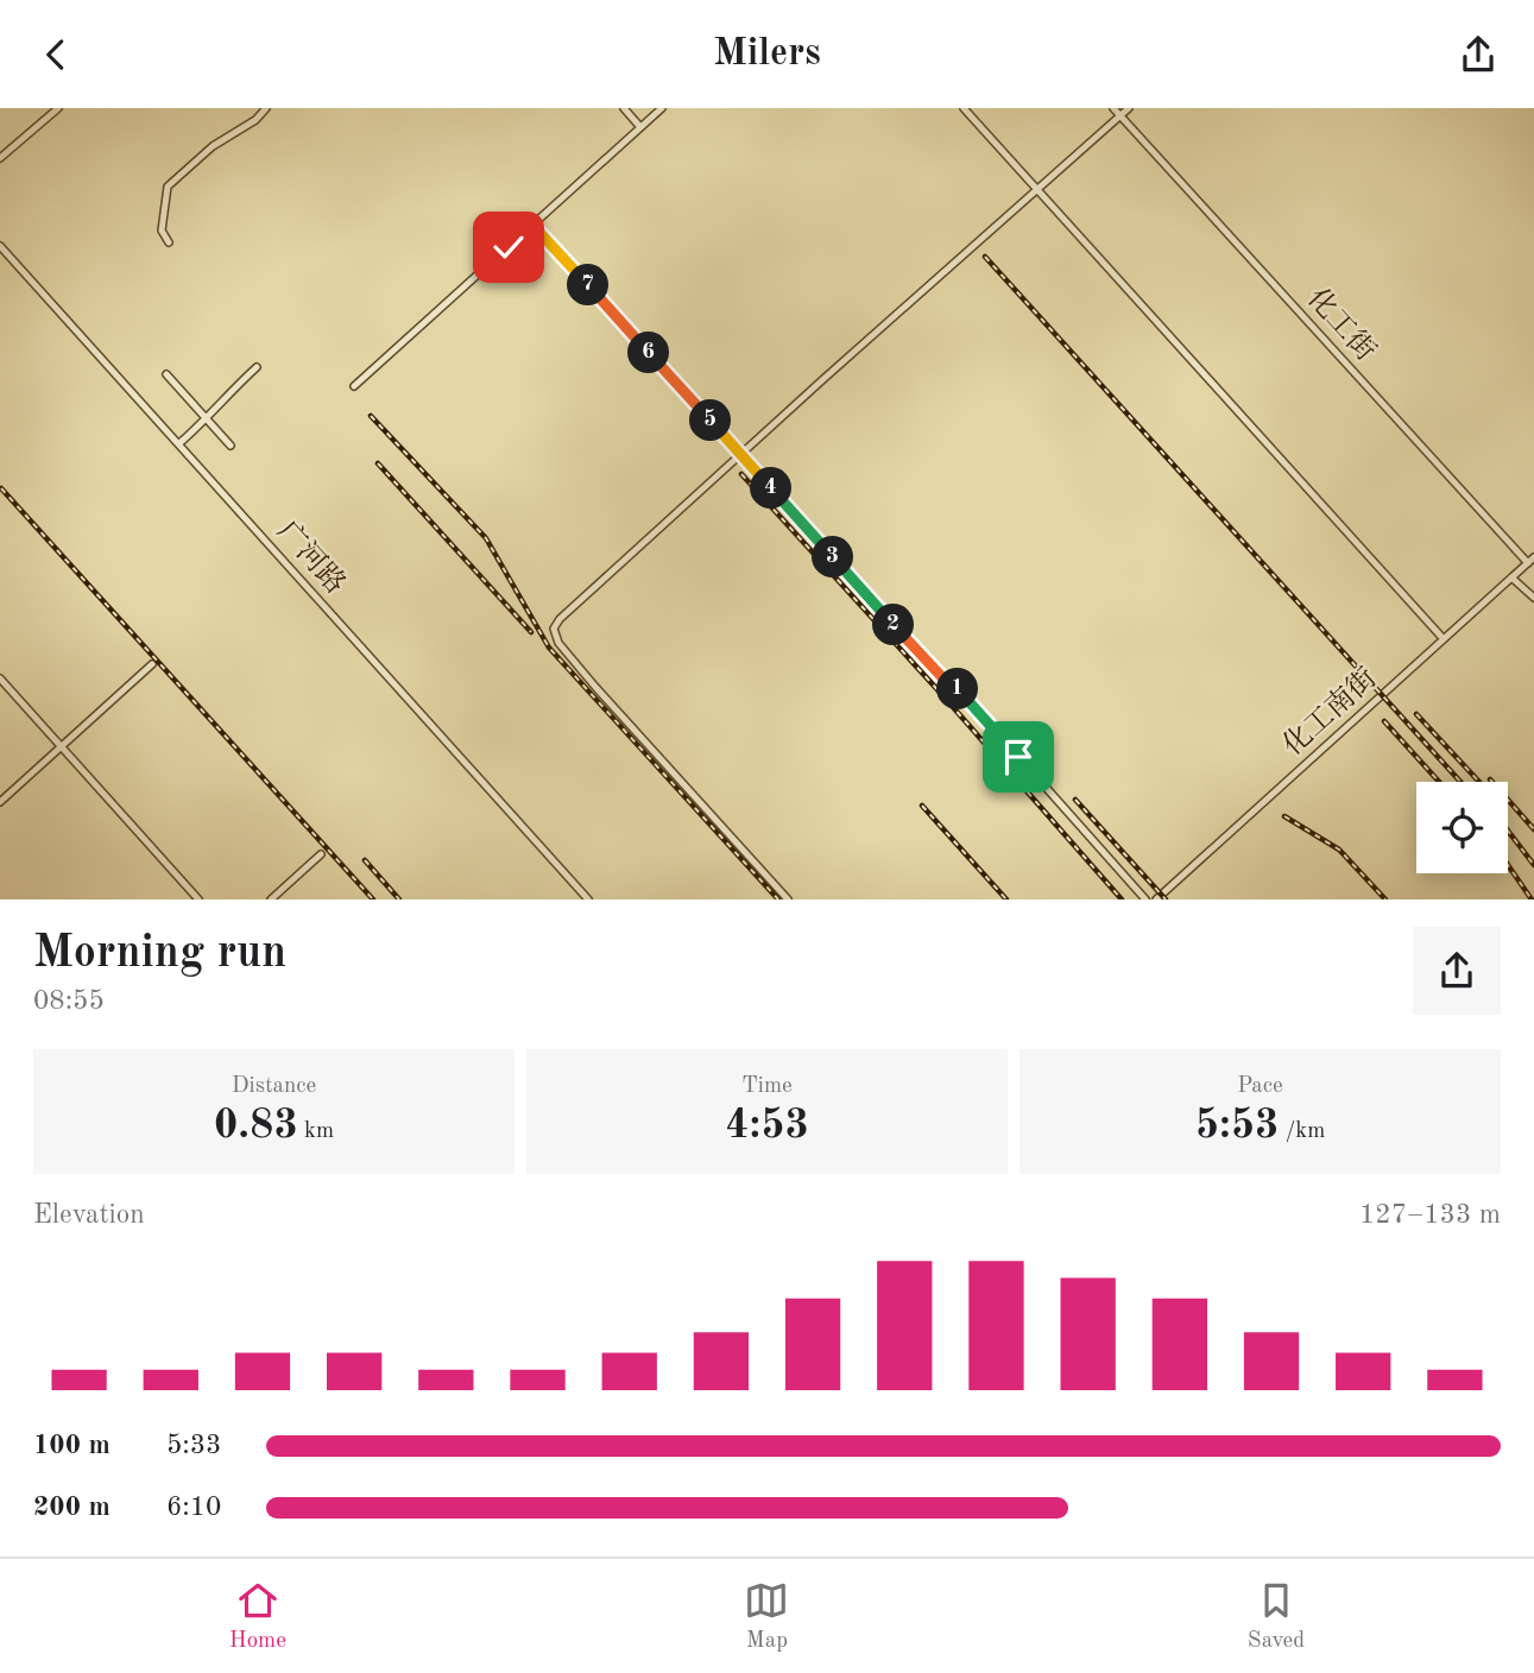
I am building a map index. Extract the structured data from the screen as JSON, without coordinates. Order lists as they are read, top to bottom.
{
  "streets": {
    "street": ["化工街", "广河路", "化工南街"]
  },
  "crossings": [
    ["化工街", "化工南街"]
  ],
  "page": {
    "header": "Milers",
    "pins": [
      "7",
      "6",
      "5",
      "4",
      "3",
      "2",
      "1"
    ],
    "heading": ["Morning run", "08:55"],
    "stats": [
      ["Distance", "0.83 km"],
      ["Time", "4:53"],
      ["Pace", "5:53 /km"]
    ],
    "chart": ["Elevation", "127–133 m"],
    "list": [
      {
        "name": "100 m",
        "note": "5:33"
      },
      {
        "name": "200 m",
        "note": "6:10"
      }
    ],
    "tabs": ["Home", "Map", "Saved"]
  }
}
